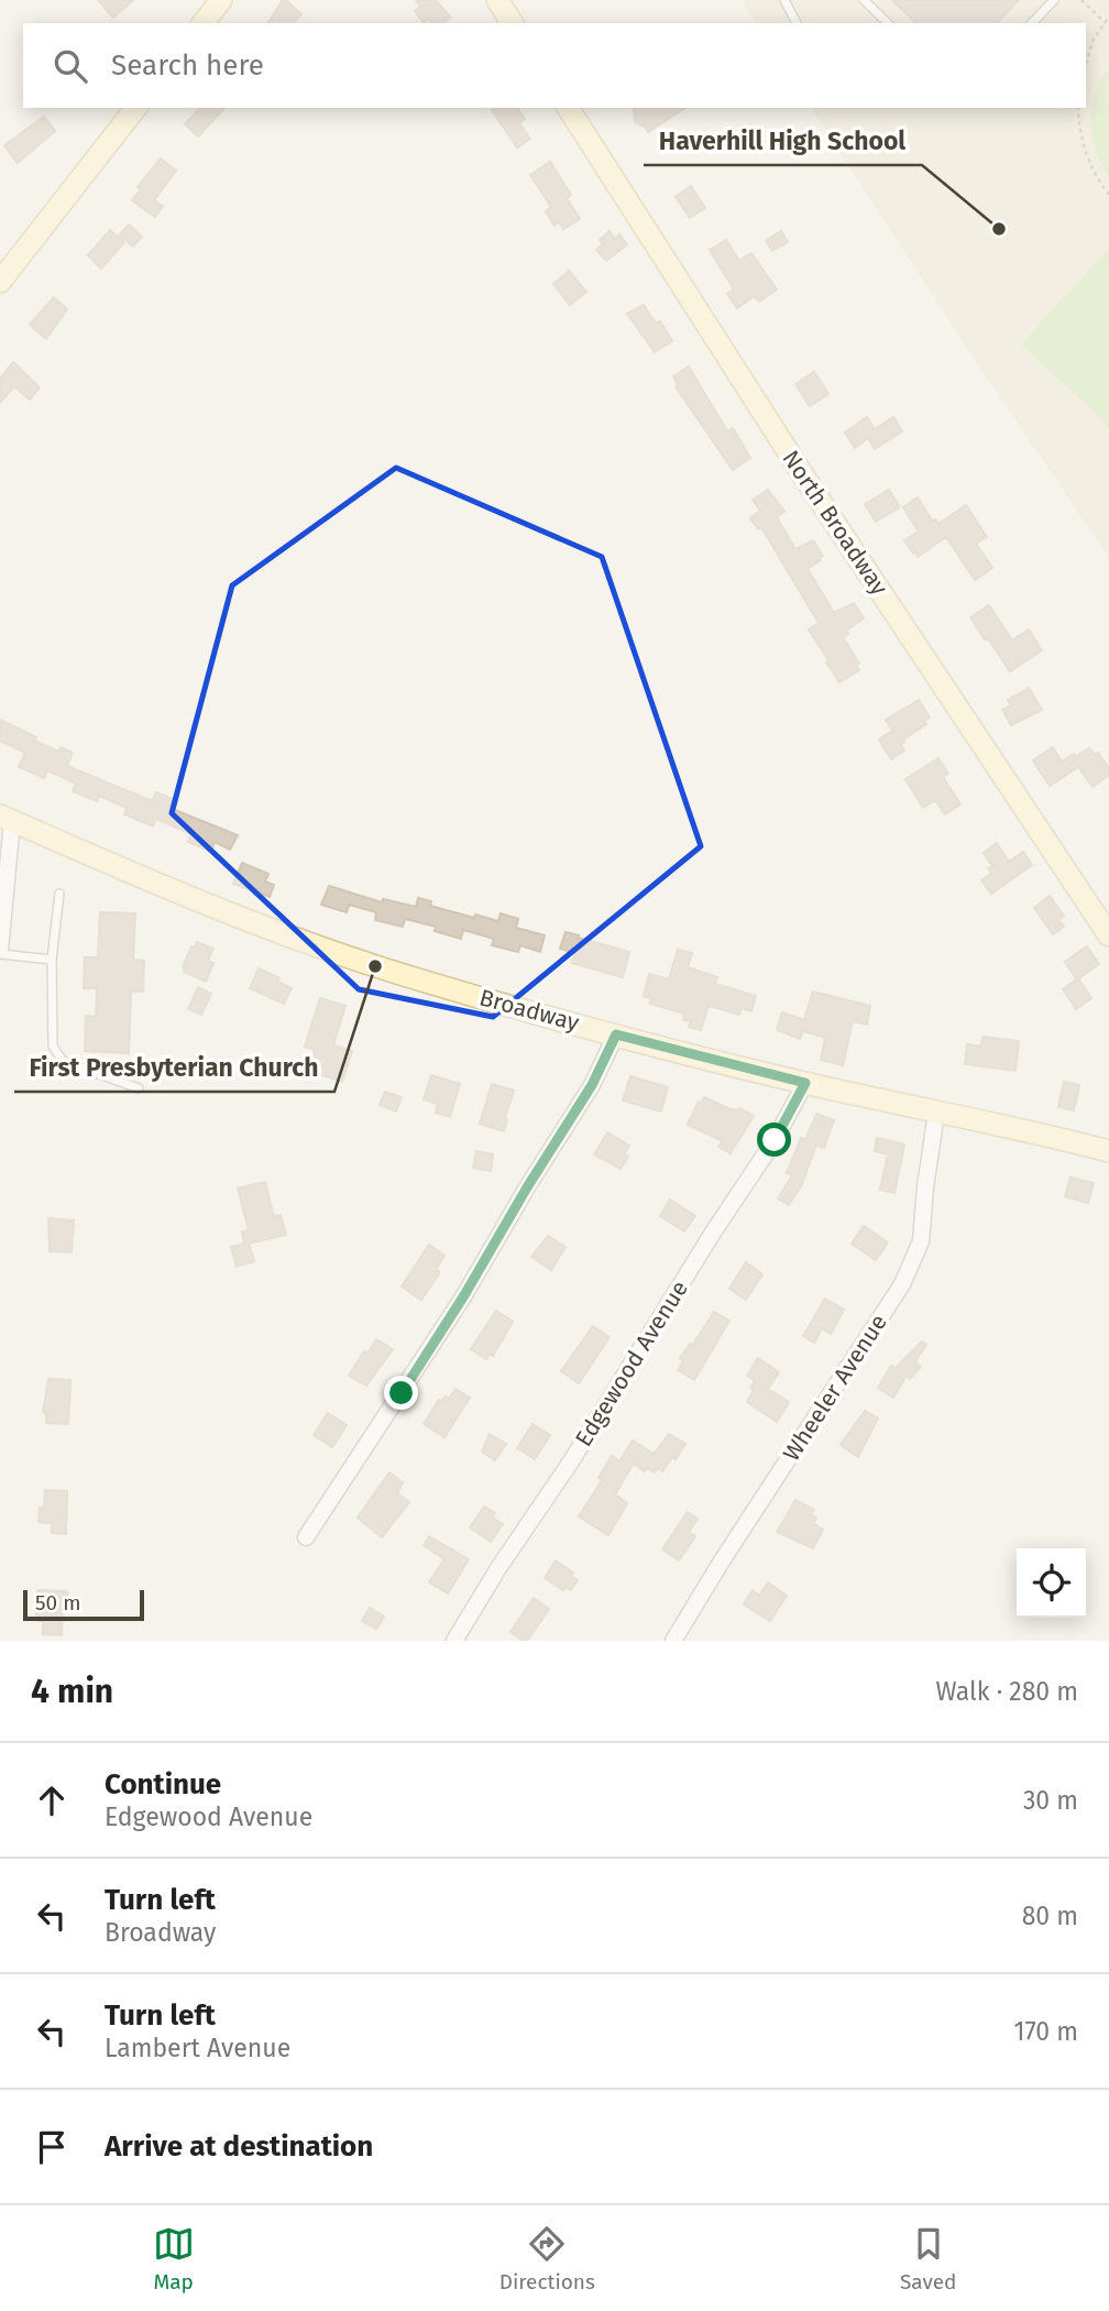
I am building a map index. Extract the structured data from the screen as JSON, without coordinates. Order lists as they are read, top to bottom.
{
  "streets": {
    "main road": ["North Broadway", "Broadway"],
    "street": ["Edgewood Avenue", "Wheeler Avenue"]
  },
  "crossings": [
    ["Broadway", "Edgewood Avenue"],
    ["Broadway", "Wheeler Avenue"]
  ],
  "places": ["Haverhill High School", "First Presbyterian Church"],
  "scale_bar": "50 m",
  "page": {
    "search": "Search here",
    "scale": "50 m",
    "heading": ["4 min", "Walk · 280 m"],
    "list": [
      ["Continue", "Edgewood Avenue", "30 m"],
      ["Turn left", "Broadway", "80 m"],
      ["Turn left", "Lambert Avenue", "170 m"],
      "Arrive at destination"
    ],
    "nav": ["Map", "Directions", "Saved"]
  }
}
